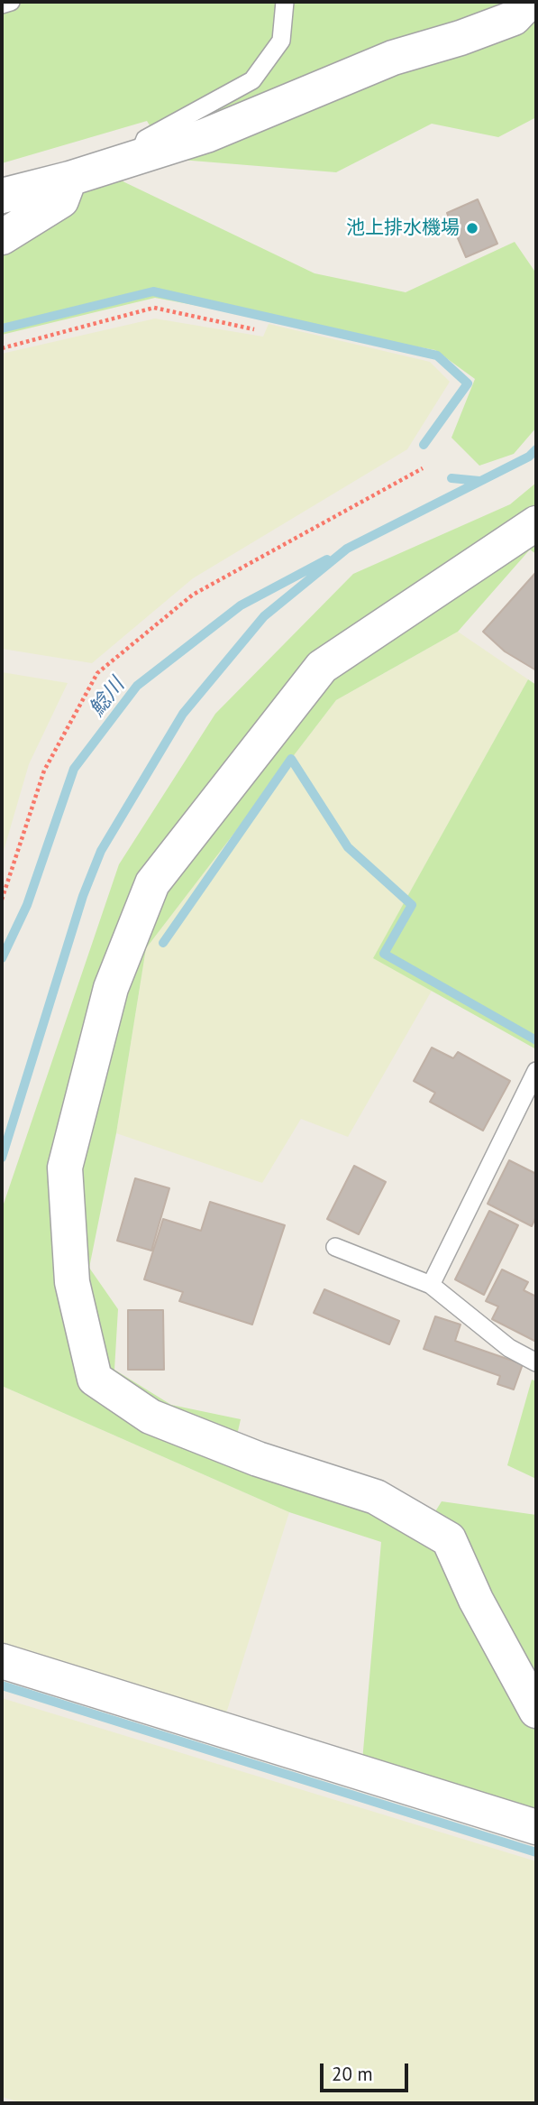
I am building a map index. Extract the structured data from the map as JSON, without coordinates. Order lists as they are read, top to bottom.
{
  "water": ["鯰川"],
  "places": ["池上排水機場"],
  "scale_bar": "20 m"
}
